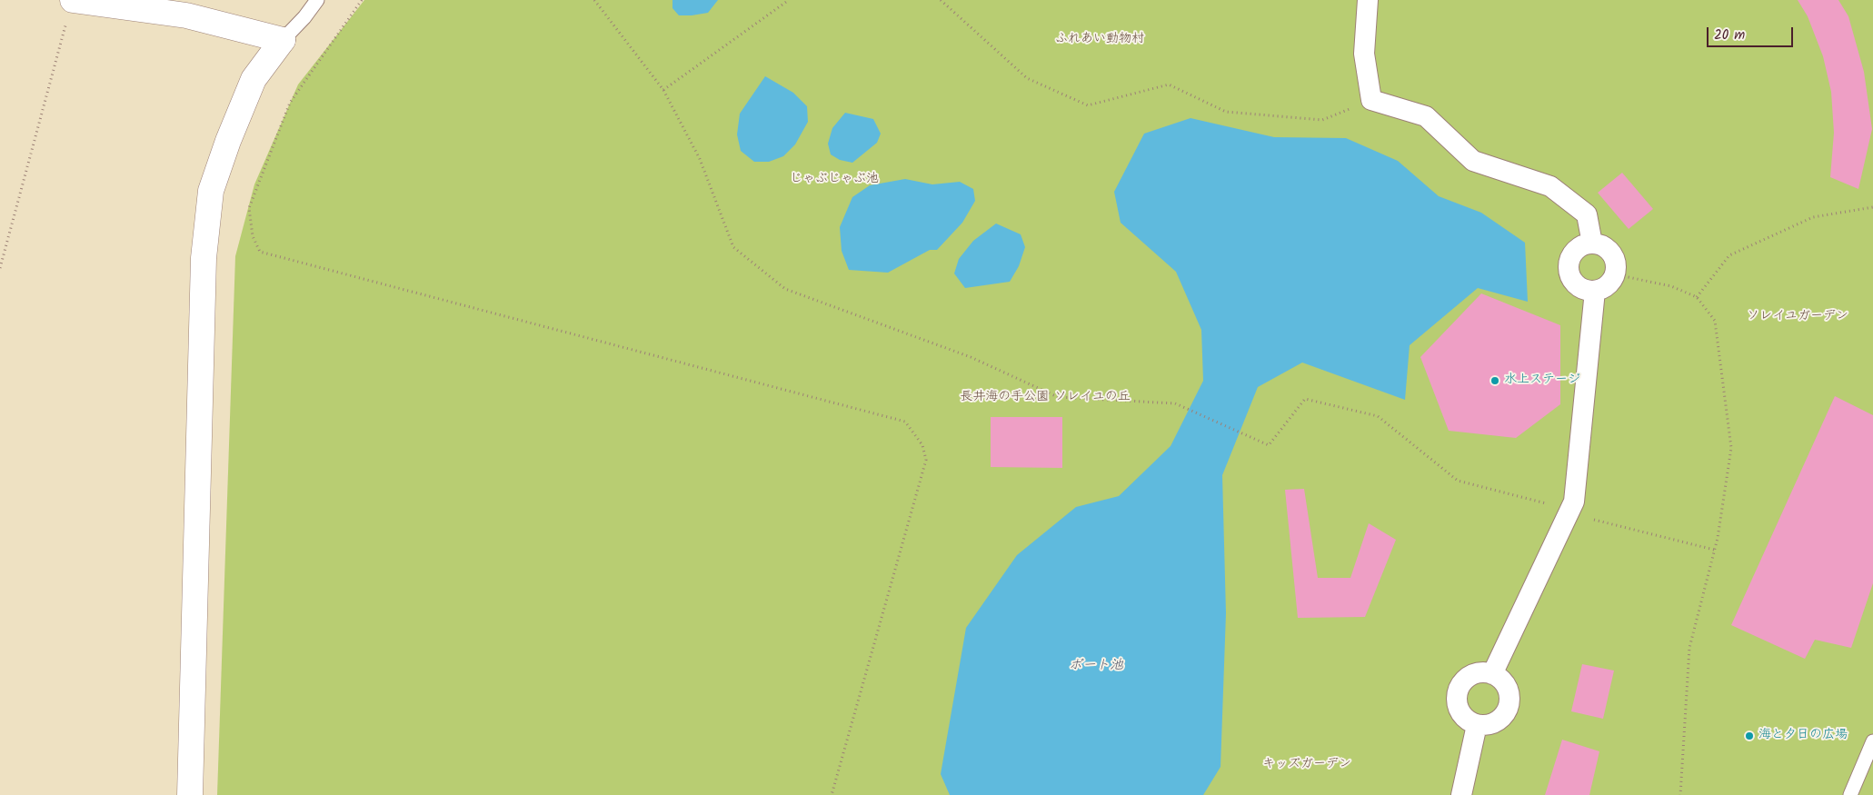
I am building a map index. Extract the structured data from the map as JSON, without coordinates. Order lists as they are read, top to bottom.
{
  "water": ["ボート池"],
  "parks": [
    "ふれあい動物村",
    "じゃぶじゃぶ池",
    "ソレイユガーデン",
    "長井海の手公園 ソレイユの丘",
    "キッズガーデン"
  ],
  "places": ["水上ステージ", "海と夕日の広場"],
  "scale_bar": "20 m"
}
